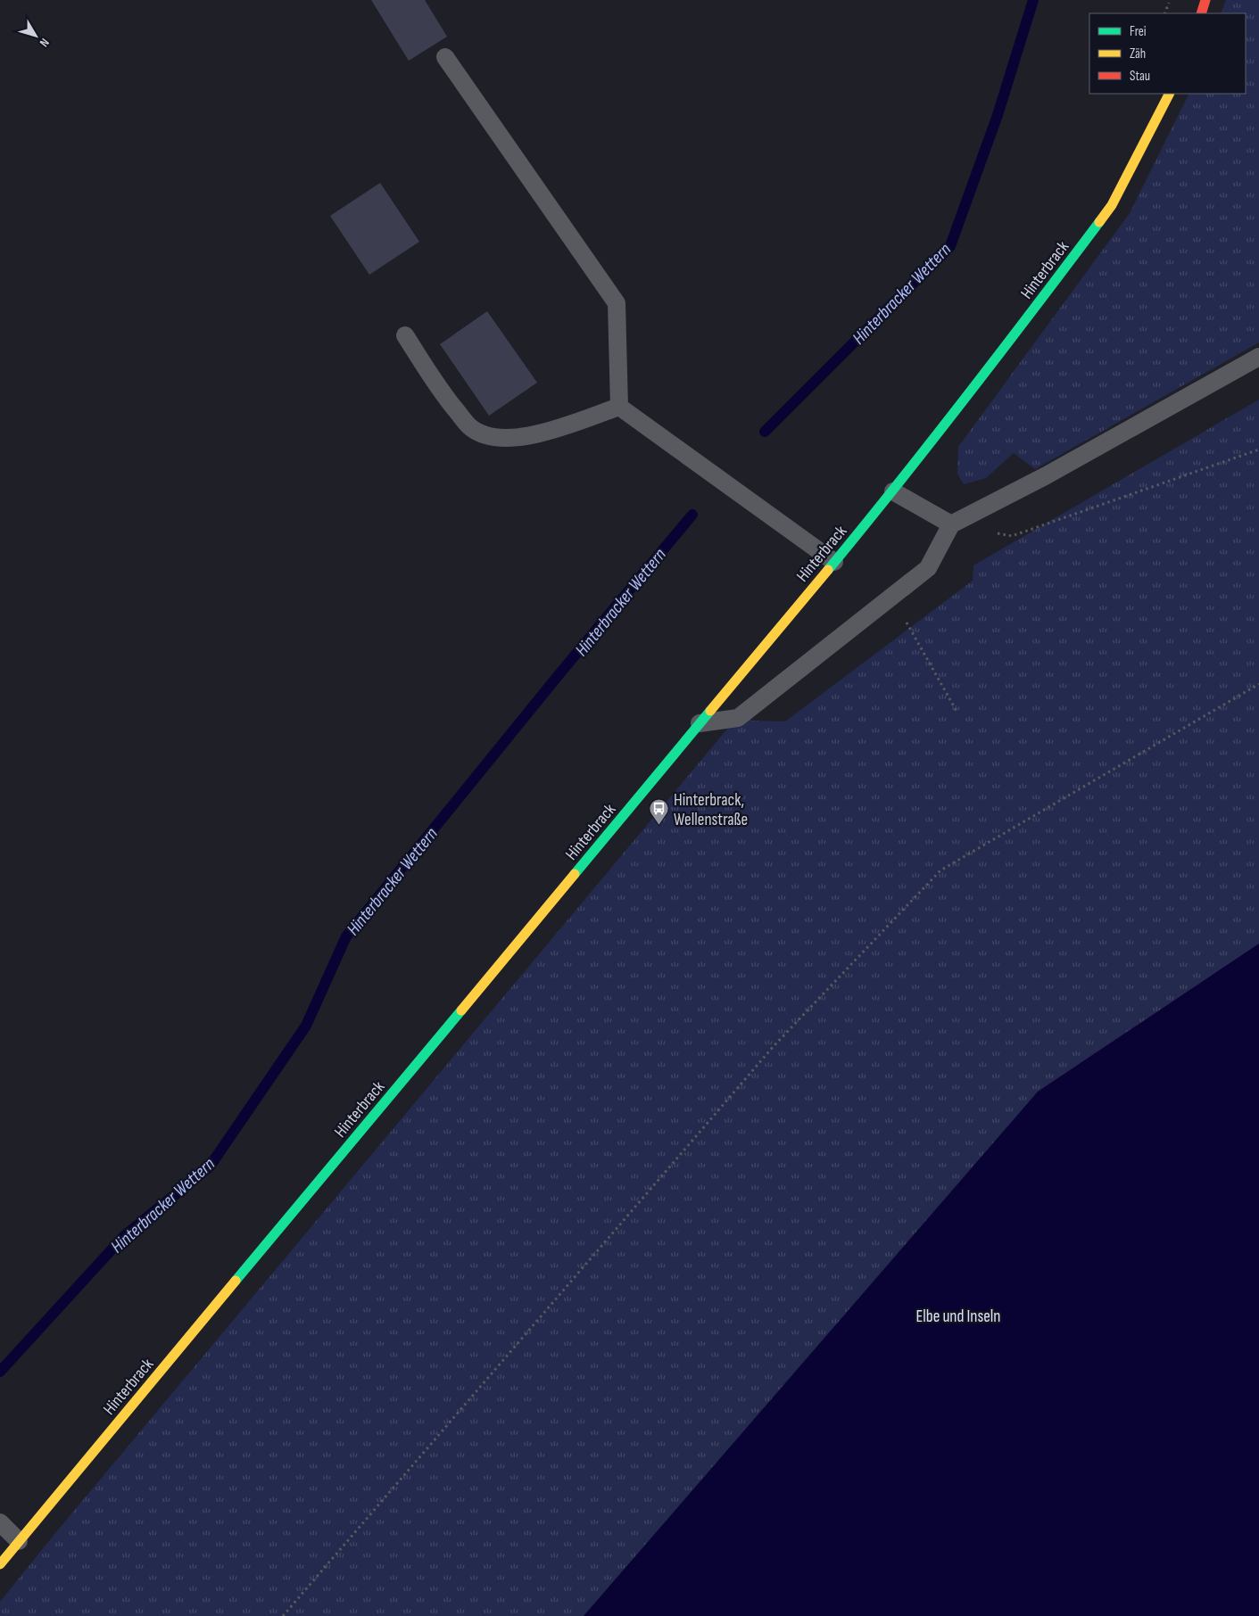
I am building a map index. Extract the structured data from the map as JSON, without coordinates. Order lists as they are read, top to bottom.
{
  "streets": {
    "street": ["Hinterbrack"]
  },
  "water": ["Hinterbracker Wettern"],
  "parks": ["Elbe und Inseln"],
  "places": {
    "bus stop": ["Hinterbrack, Wellenstraße"]
  },
  "legend": ["Frei", "Zäh", "Stau"],
  "north": "bottom right"
}
